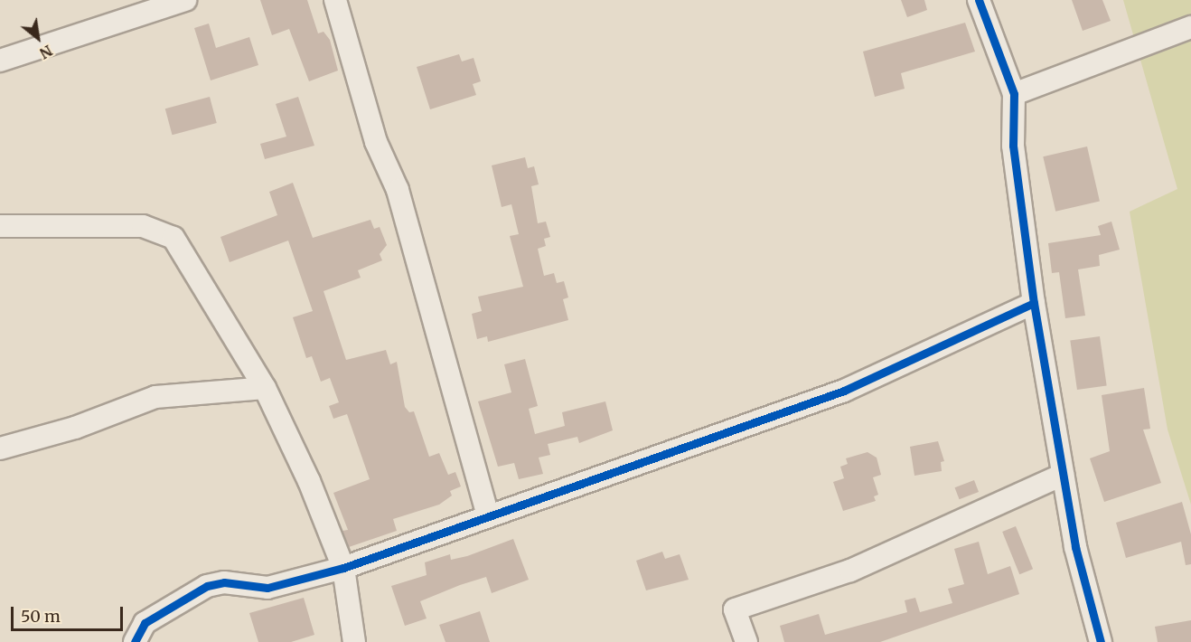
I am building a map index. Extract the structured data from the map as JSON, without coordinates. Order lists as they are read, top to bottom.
{
  "scale_bar": "50 m",
  "north": "bottom right"
}
